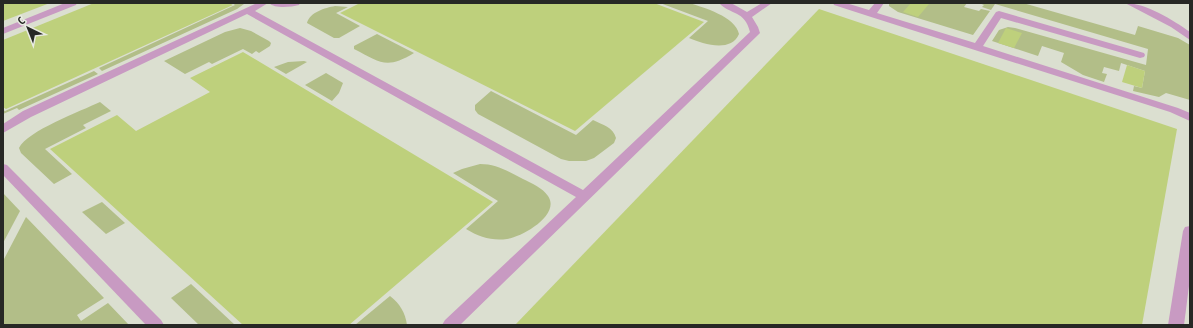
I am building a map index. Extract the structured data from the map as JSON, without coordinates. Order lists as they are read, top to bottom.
{
  "north": "top left"
}
